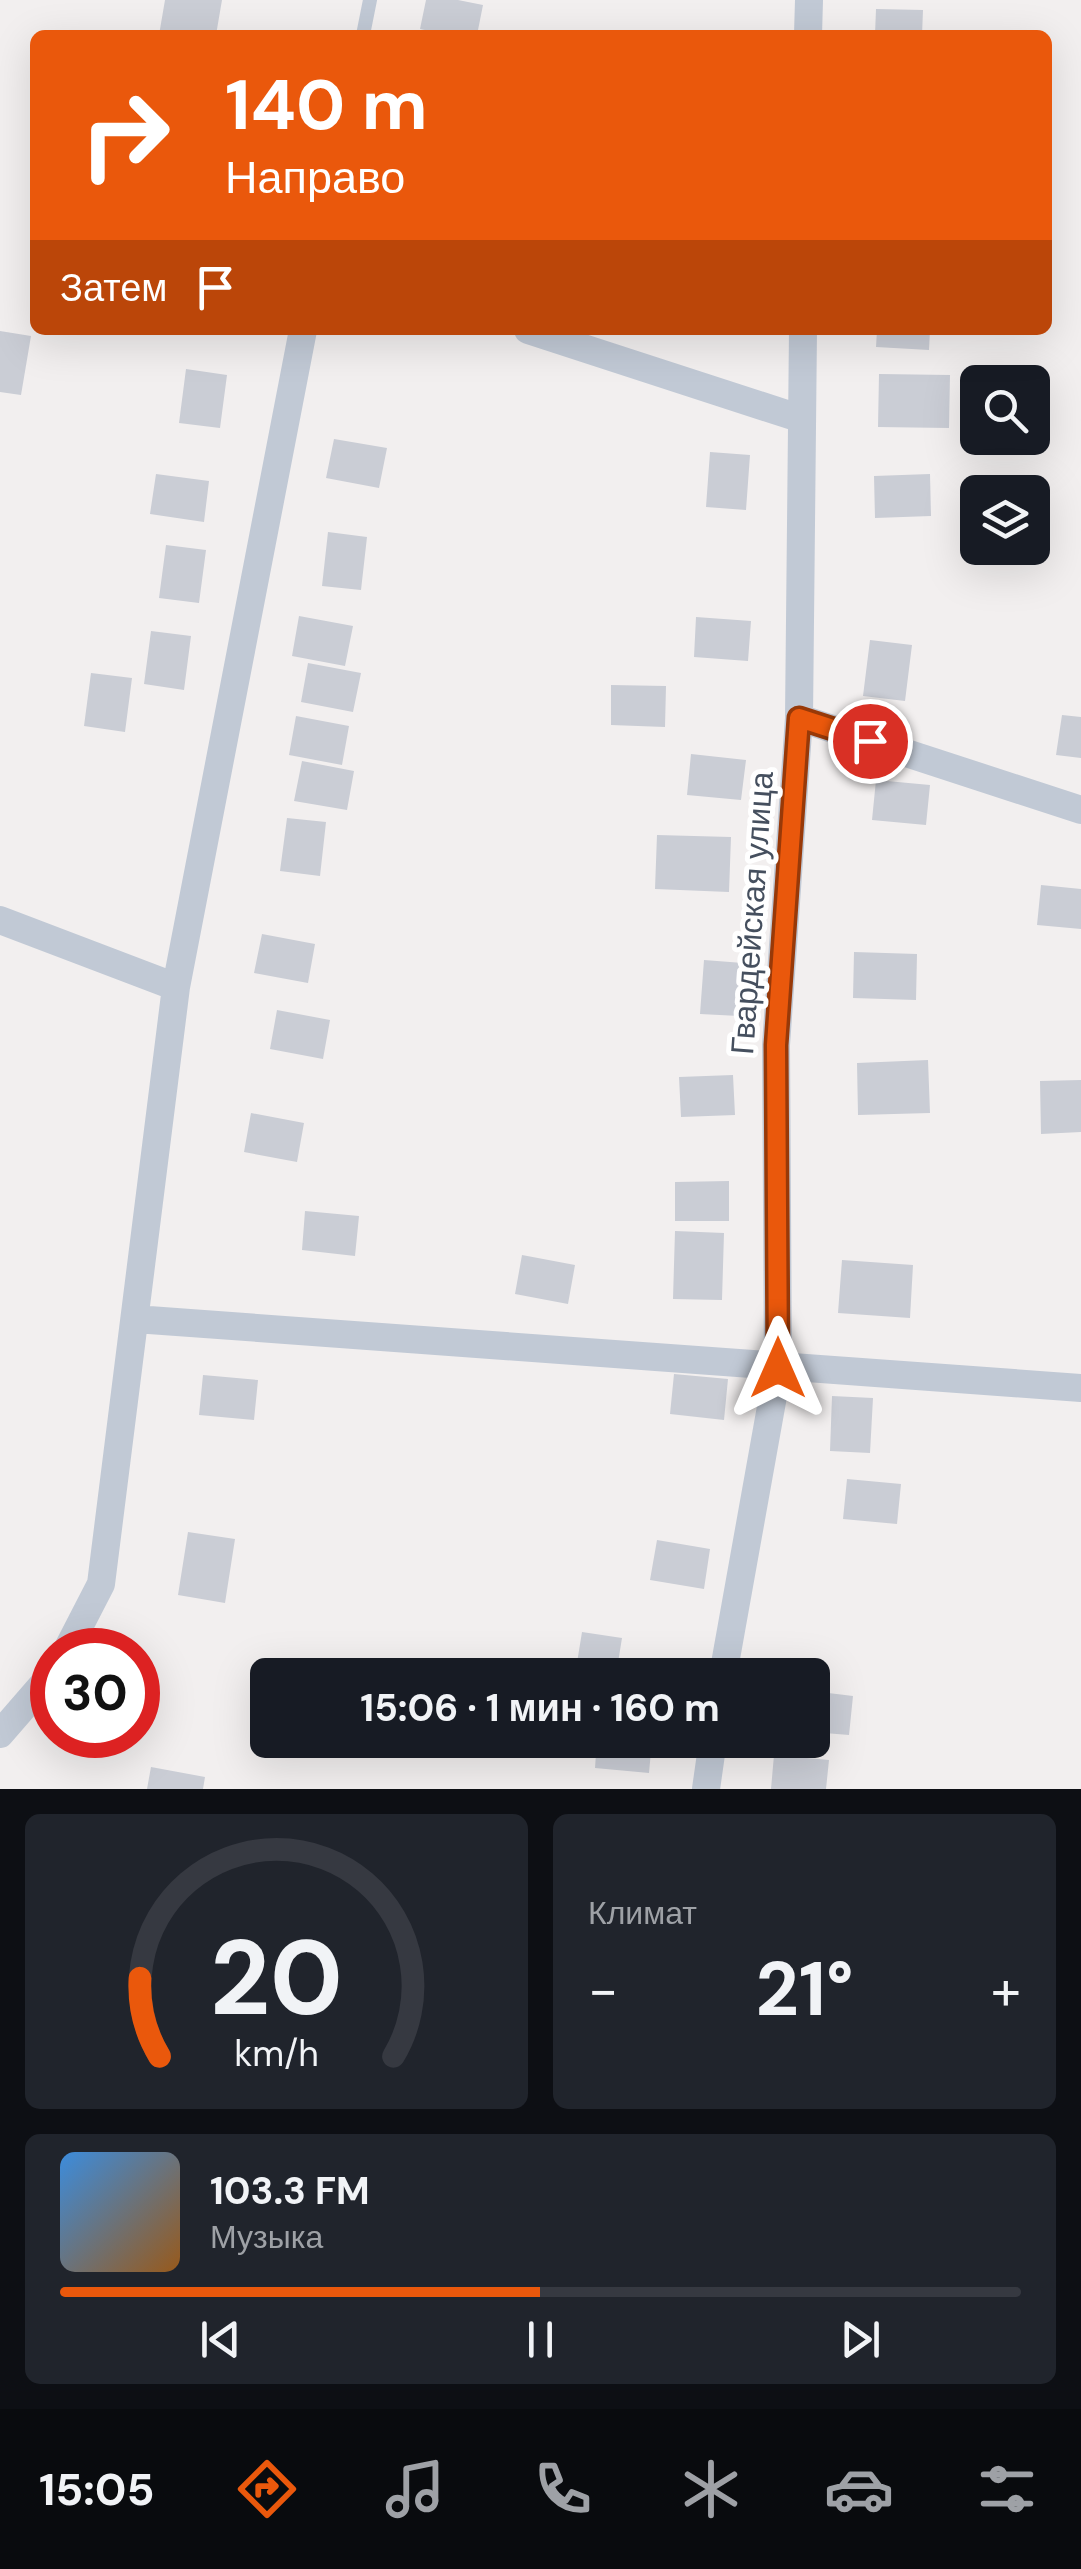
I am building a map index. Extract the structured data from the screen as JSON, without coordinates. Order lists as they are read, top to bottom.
{
  "streets": {
    "street": ["Гвардейская улица"]
  },
  "page": {
    "turn": ["140 m", "Направо"],
    "then": "Затем",
    "limit": "30",
    "trip": "15:06 · 1 мин · 160 m",
    "tile": "Климат",
    "heat": ["−", "21°", "+"],
    "song": ["103.3 FM", "Музыка"],
    "tabs": "15:05",
    "gauge": ["20", "km/h"]
  }
}
